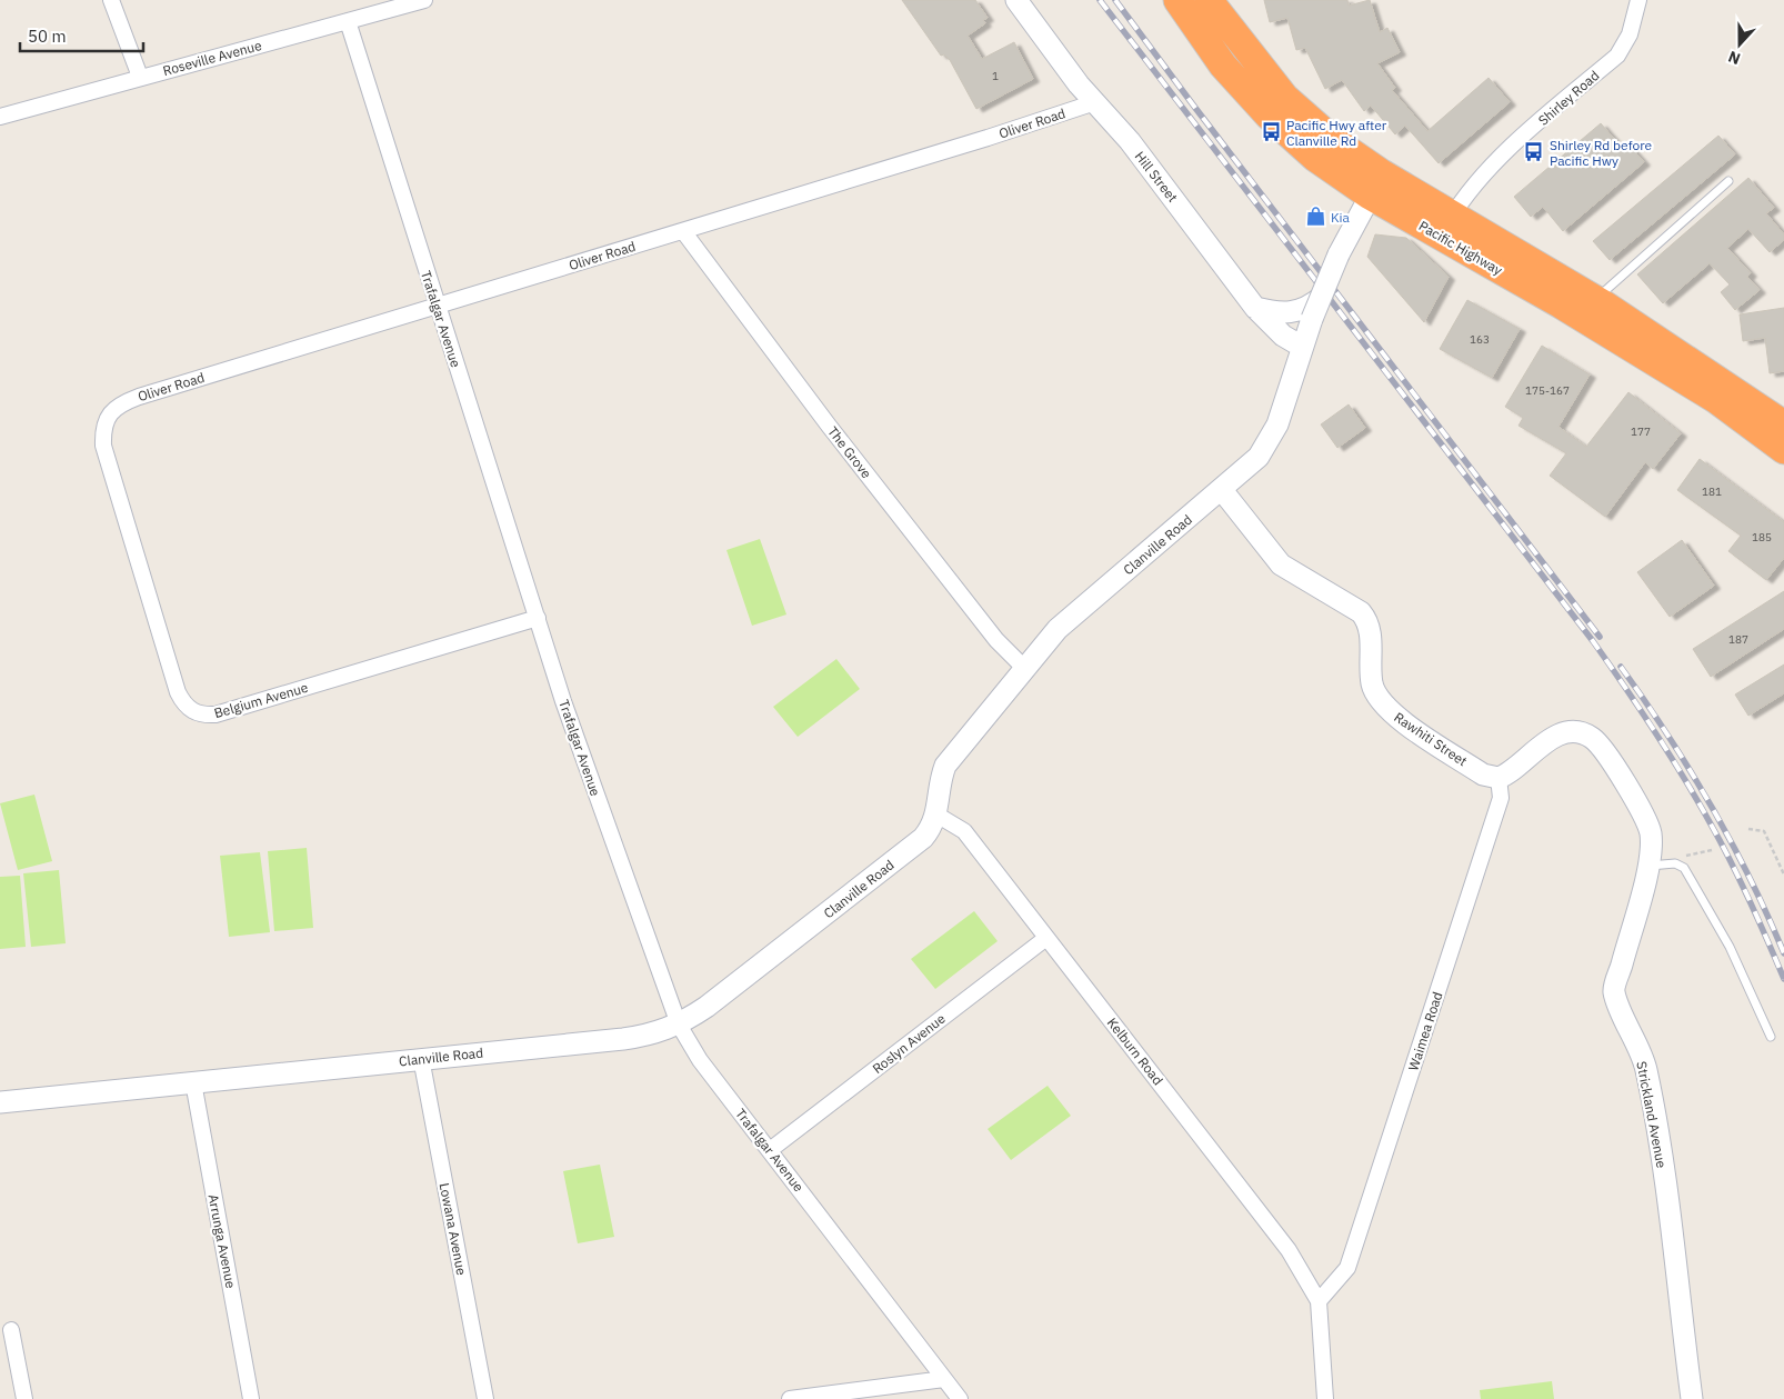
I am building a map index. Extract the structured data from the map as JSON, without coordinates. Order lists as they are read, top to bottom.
{
  "streets": {
    "highway": ["Pacific Highway"],
    "street": [
      "Roseville Avenue",
      "Shirley Road",
      "Oliver Road",
      "Hill Street",
      "Trafalgar Avenue",
      "The Grove",
      "Clanville Road",
      "Belgium Avenue",
      "Rawhiti Street",
      "Waimea Road",
      "Roslyn Avenue",
      "Kelburn Road",
      "Strickland Avenue",
      "Lowana Avenue",
      "Arrunga Avenue"
    ]
  },
  "crossings": [
    ["Roseville Avenue", "Trafalgar Avenue"],
    ["Shirley Road", "Pacific Highway"],
    ["Oliver Road", "Hill Street"],
    ["Oliver Road", "Trafalgar Avenue"],
    ["Oliver Road", "The Grove"],
    ["Oliver Road", "Belgium Avenue"],
    ["Hill Street", "Clanville Road"],
    ["Pacific Highway", "Clanville Road"],
    ["Trafalgar Avenue", "Clanville Road"],
    ["Trafalgar Avenue", "Belgium Avenue"],
    ["Trafalgar Avenue", "Roslyn Avenue"],
    ["The Grove", "Clanville Road"],
    ["Clanville Road", "Rawhiti Street"],
    ["Clanville Road", "Kelburn Road"],
    ["Clanville Road", "Lowana Avenue"],
    ["Clanville Road", "Arrunga Avenue"],
    ["Rawhiti Street", "Waimea Road"],
    ["Rawhiti Street", "Strickland Avenue"],
    ["Waimea Road", "Kelburn Road"],
    ["Waimea Road", "Strickland Avenue"],
    ["Roslyn Avenue", "Kelburn Road"]
  ],
  "places": {
    "bus stop": ["Pacific Hwy after Clanville Rd", "Shirley Rd before Pacific Hwy"],
    "shop": ["Kia"]
  },
  "house_numbers": [
    "1",
    "163",
    "175-167",
    "177",
    "181",
    "185",
    "187"
  ],
  "scale_bar": "50 m",
  "north": "bottom"
}
